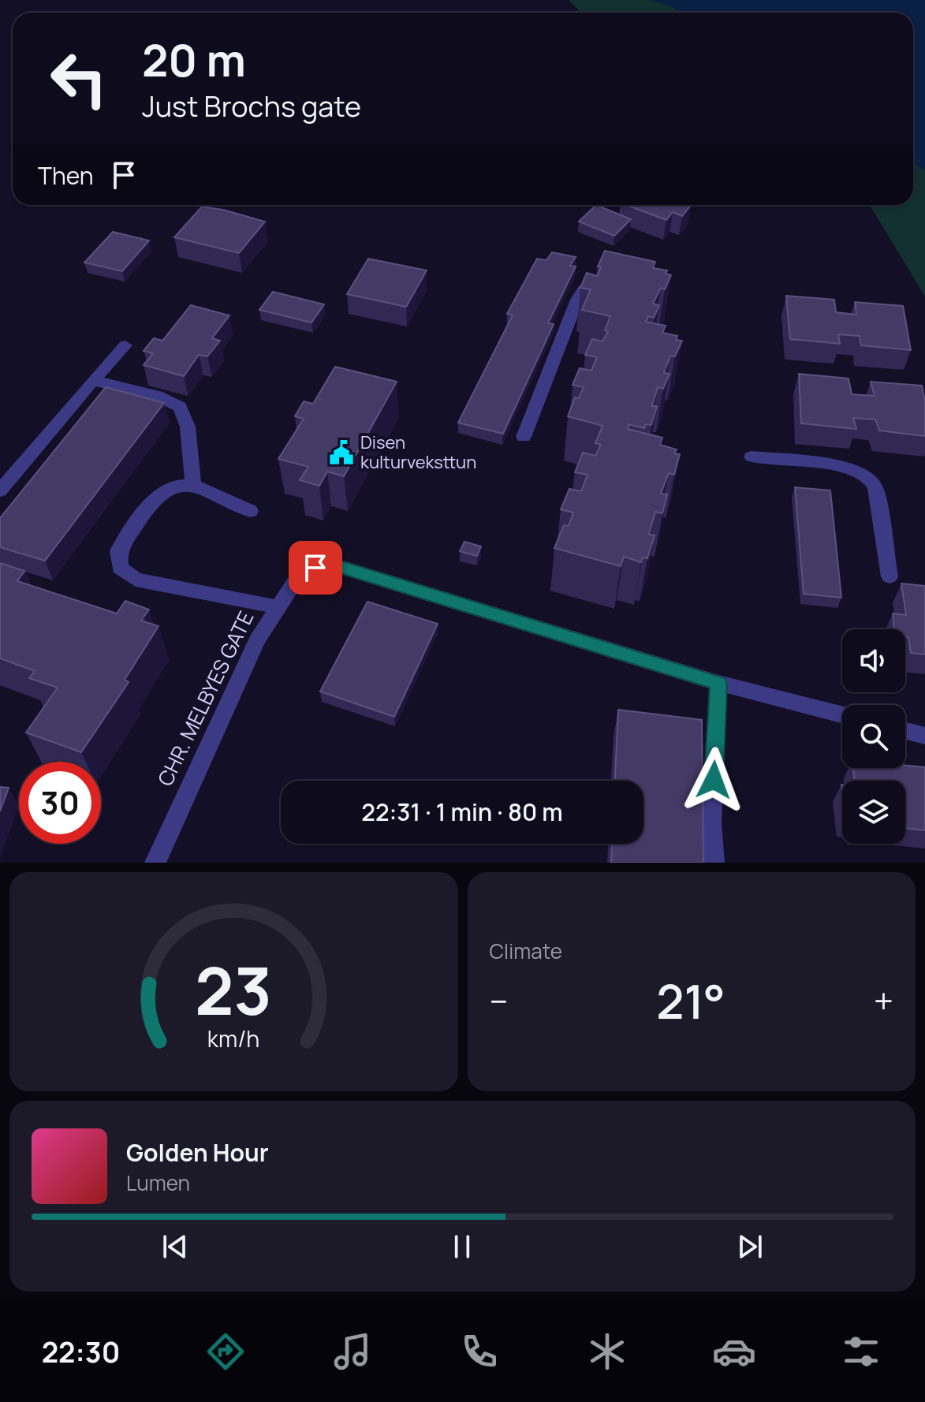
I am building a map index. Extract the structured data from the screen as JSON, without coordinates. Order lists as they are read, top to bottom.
{
  "streets": {
    "street": ["CHR. MELBYES GATE"]
  },
  "places": {
    "public building": ["Disen kulturveksttun"]
  },
  "page": {
    "turn": ["20 m", "Just Brochs gate"],
    "then": "Then",
    "limit": "30",
    "trip": "22:31 · 1 min · 80 m",
    "tile": "Climate",
    "heat": ["−", "21°", "+"],
    "song": ["Golden Hour", "Lumen"],
    "tabs": "22:30",
    "gauge": ["23", "km/h"]
  }
}
